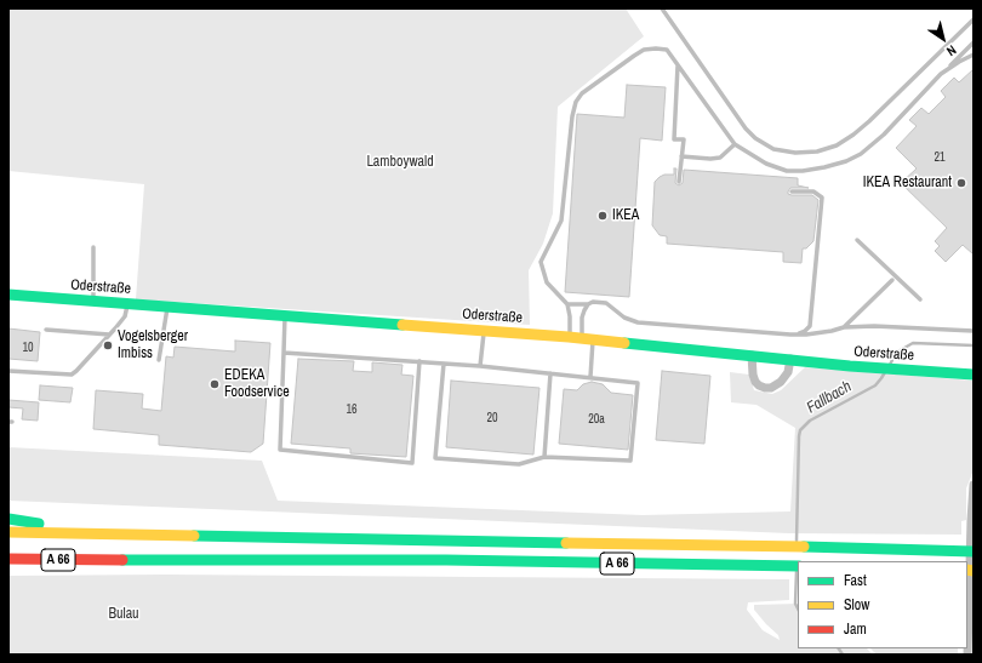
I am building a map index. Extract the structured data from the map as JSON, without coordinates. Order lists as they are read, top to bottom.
{
  "streets": {
    "main road": ["Oderstraße", "A 66"]
  },
  "water": ["Fallbach"],
  "parks": ["Lamboywald", "Bulau"],
  "places": [
    "IKEA Restaurant",
    "IKEA",
    "Vogelsberger Imbiss",
    "EDEKA Foodservice"
  ],
  "house_numbers": [
    "21",
    "10",
    "16",
    "20",
    "20a"
  ],
  "legend": ["Fast", "Slow", "Jam"],
  "north": "bottom right"
}
